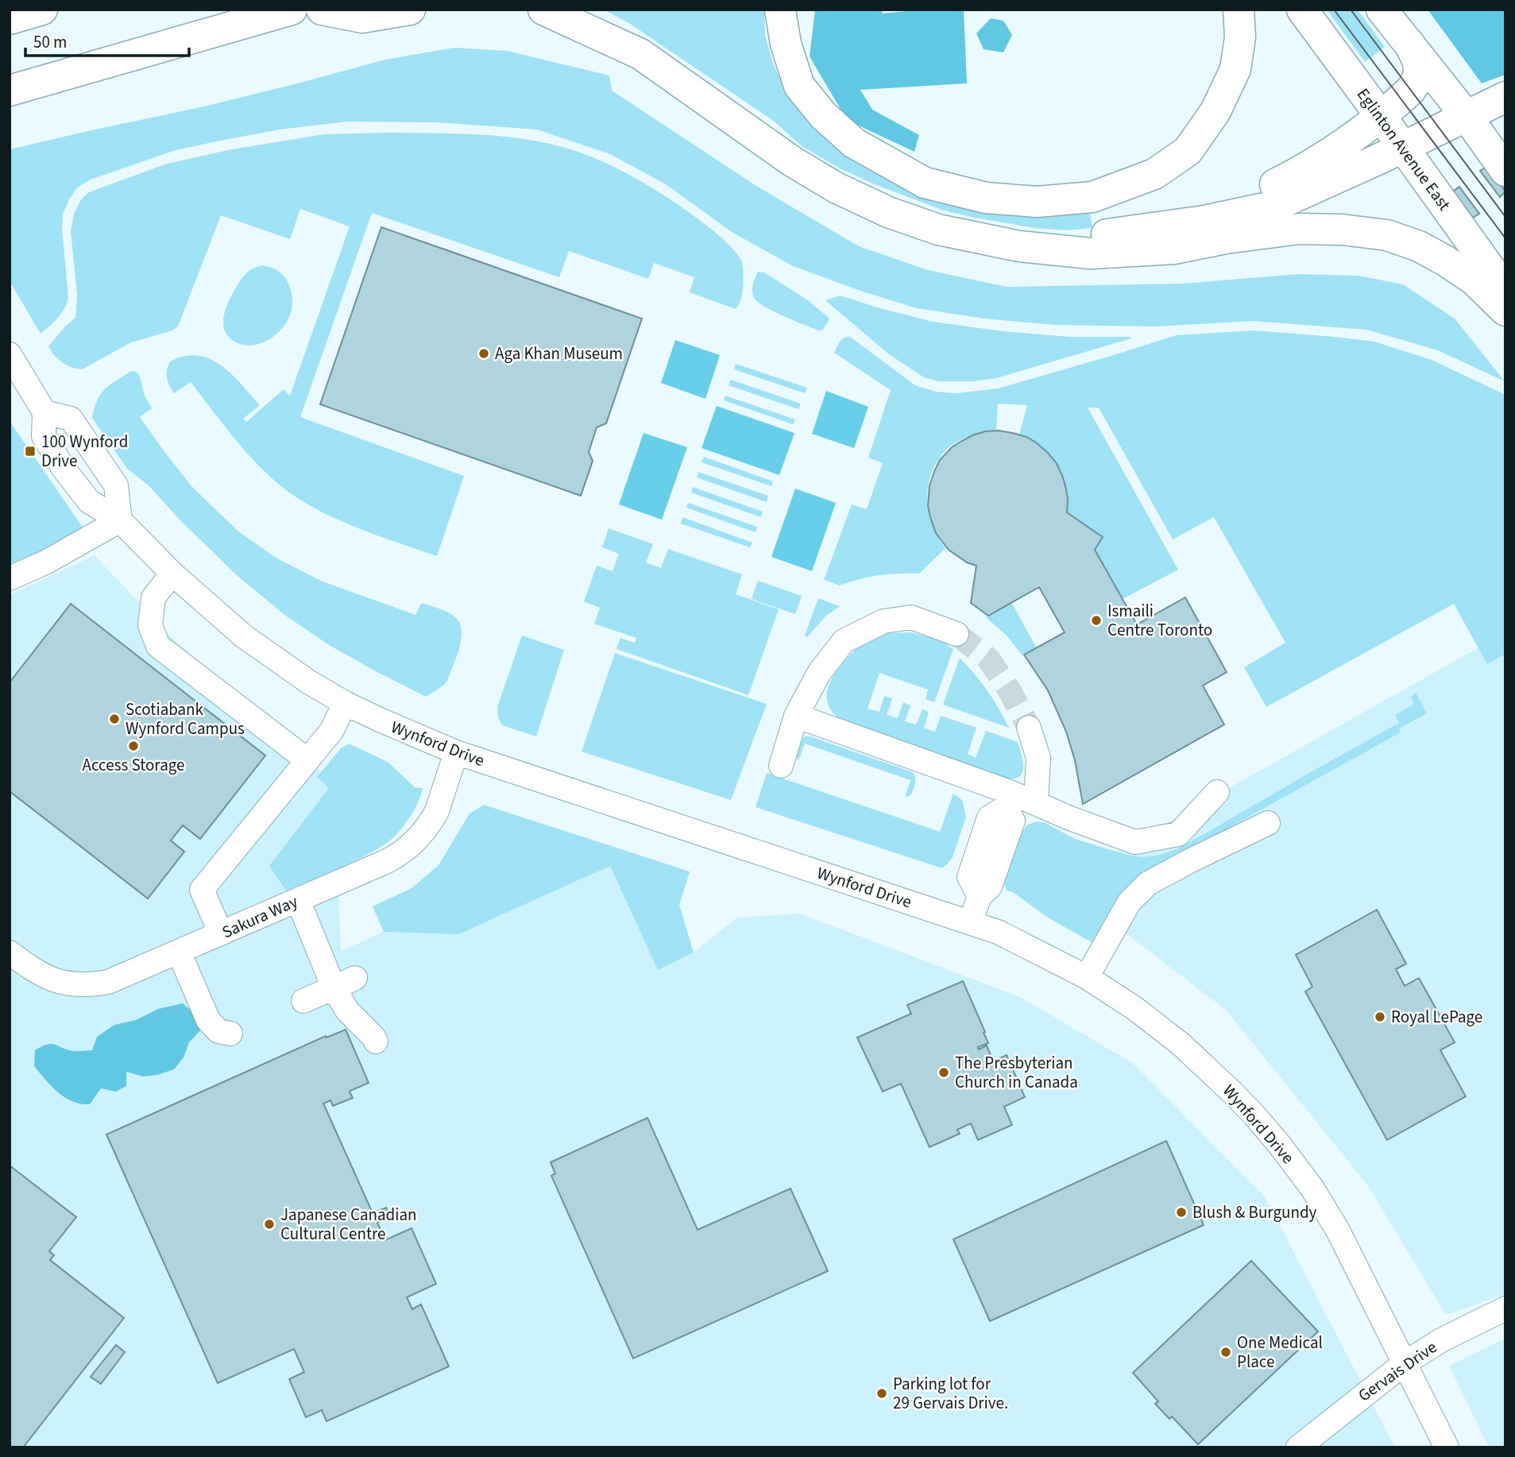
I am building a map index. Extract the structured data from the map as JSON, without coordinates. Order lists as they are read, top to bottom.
{
  "streets": {
    "main road": ["Eglinton Avenue East"],
    "street": ["Wynford Drive", "Sakura Way", "Gervais Drive"]
  },
  "crossings": [
    ["Wynford Drive", "Sakura Way"],
    ["Wynford Drive", "Gervais Drive"]
  ],
  "places": {
    "other": [
      "Aga Khan Museum",
      "Ismaili Centre Toronto",
      "Scotiabank Wynford Campus",
      "Access Storage",
      "Royal LePage",
      "The Presbyterian Church in Canada",
      "Blush & Burgundy",
      "Japanese Canadian Cultural Centre",
      "One Medical Place",
      "Parking lot for 29 Gervais Drive."
    ],
    "transit": ["100 Wynford Drive"]
  },
  "scale_bar": "50 m"
}
